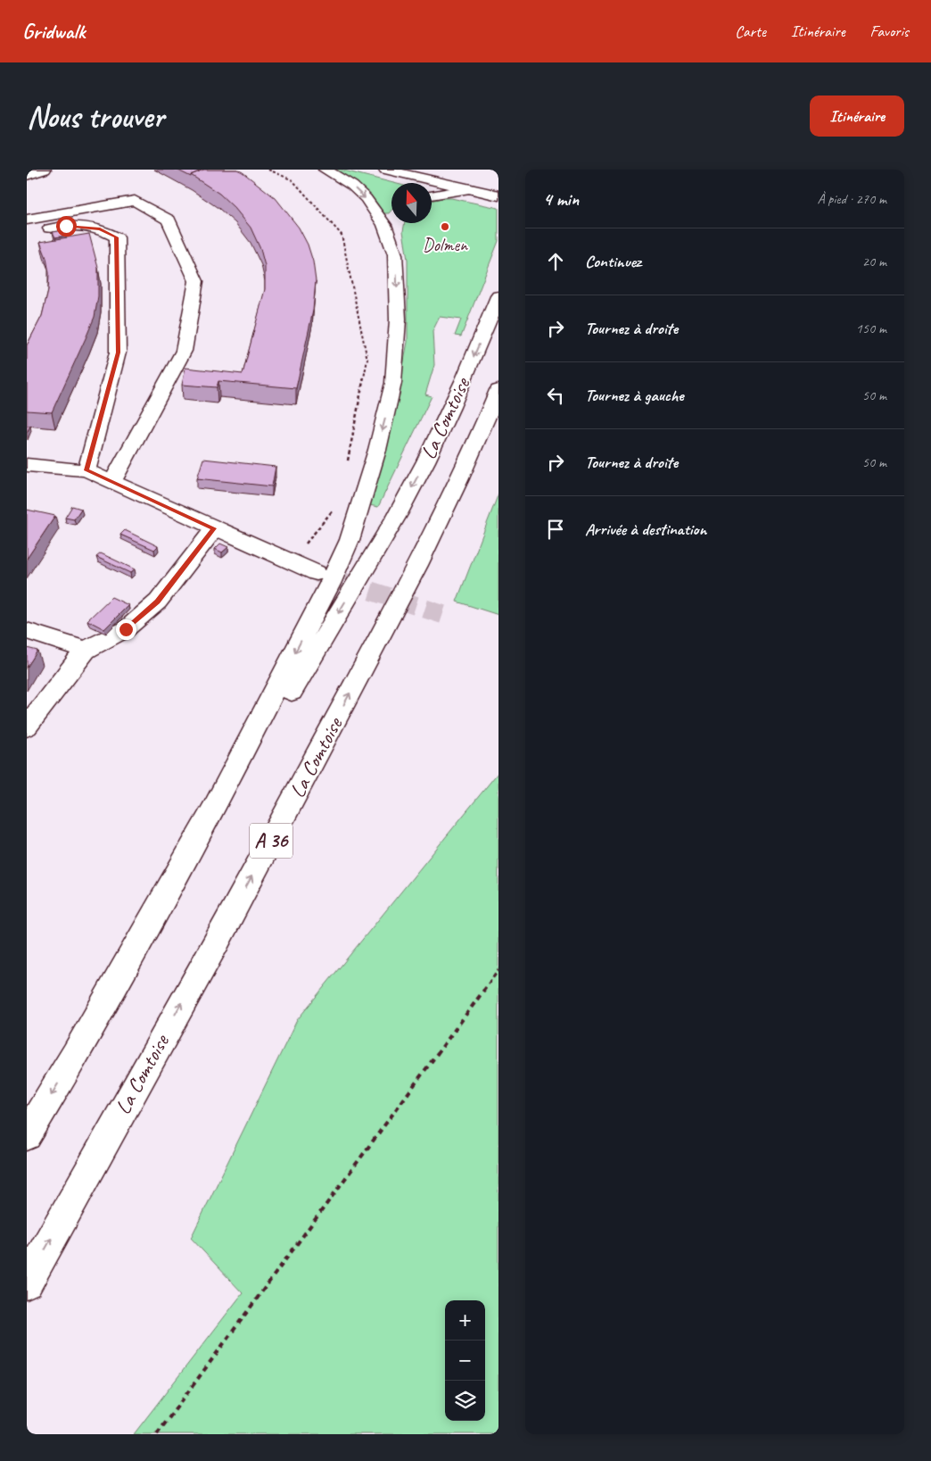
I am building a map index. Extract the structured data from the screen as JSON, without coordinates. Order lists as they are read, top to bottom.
{
  "streets": {
    "main road": ["La Comtoise", "A 36"]
  },
  "places": ["Dolmen"],
  "north": "top",
  "page": {
    "header": "Gridwalk",
    "nav": ["Carte", "Itinéraire", "Favoris"],
    "buttons": "Itinéraire",
    "title": "Nous trouver",
    "heading": ["4 min", "À pied · 270 m"],
    "list": [
      ["Continuez", "20 m"],
      ["Tournez à droite", "150 m"],
      ["Tournez à gauche", "50 m"],
      ["Tournez à droite", "50 m"],
      "Arrivée à destination"
    ],
    "map_buttons": ["+", "−"]
  }
}
